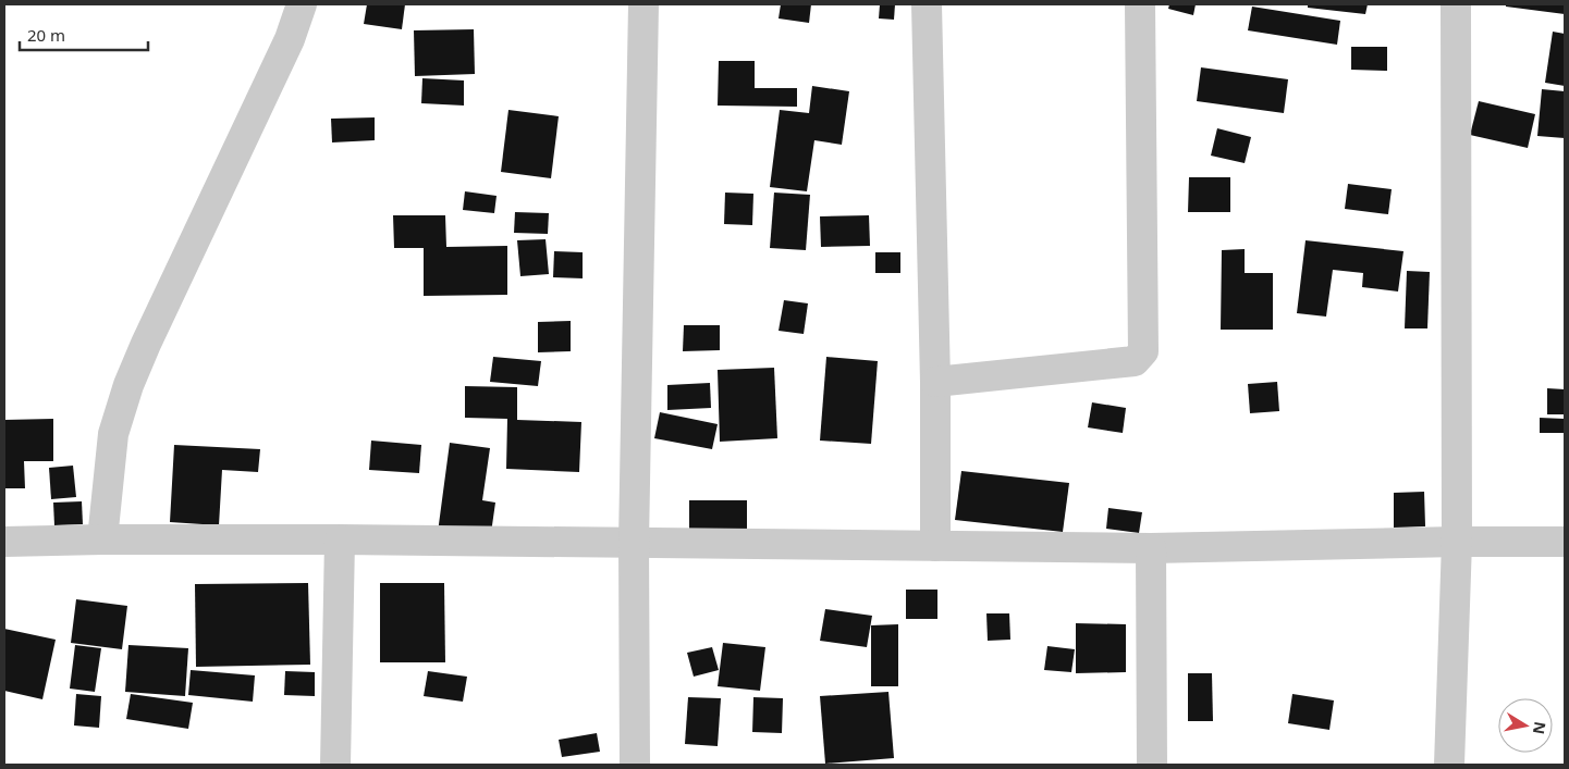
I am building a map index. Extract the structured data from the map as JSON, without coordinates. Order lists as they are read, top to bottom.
{
  "scale_bar": "20 m",
  "north": "right"
}
